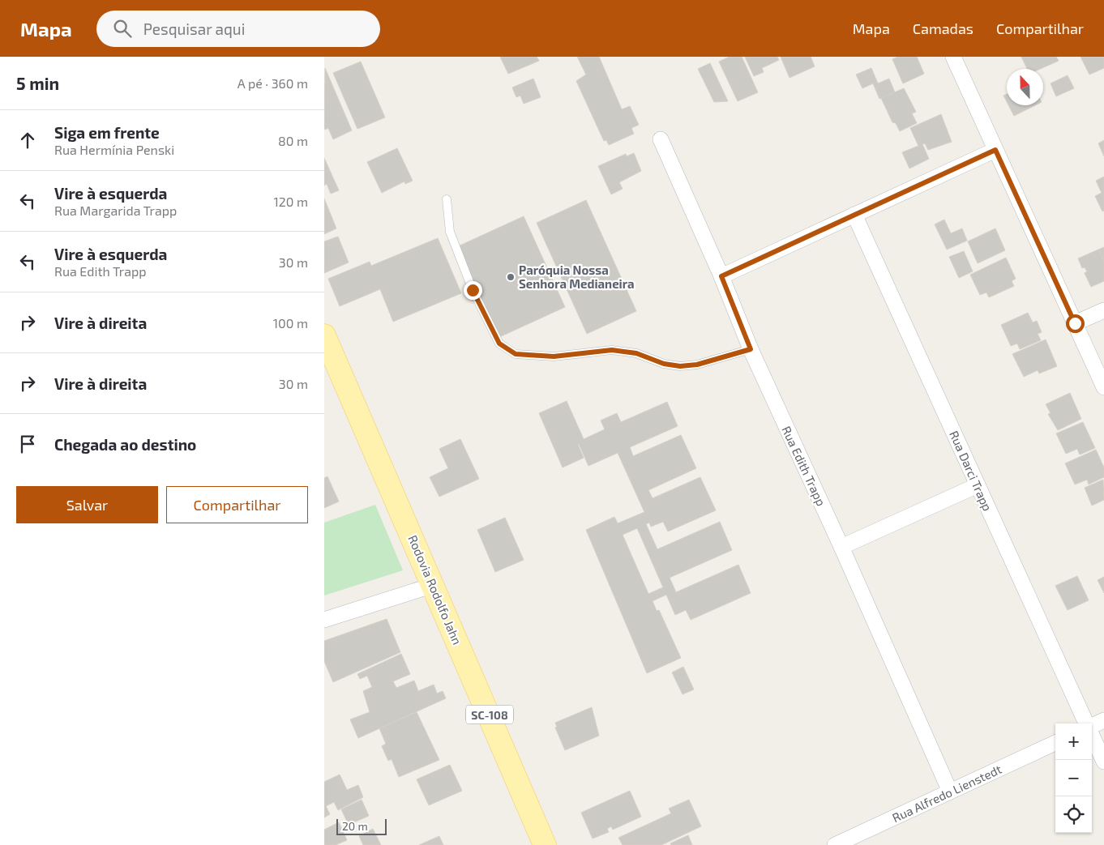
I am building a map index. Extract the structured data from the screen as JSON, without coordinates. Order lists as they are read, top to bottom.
{
  "streets": {
    "main road": ["Rodovia Rodolfo Jahn", "SC-108"],
    "street": ["Rua Edith Trapp", "Rua Darci Trapp", "Rua Alfredo Lienstedt"]
  },
  "crossings": [
    ["Rua Edith Trapp", "Rua Alfredo Lienstedt"]
  ],
  "places": ["Paróquia Nossa Senhora Medianeira"],
  "scale_bar": "20 m",
  "north": "top",
  "page": {
    "header": "Mapa",
    "search": "Pesquisar aqui",
    "nav": ["Mapa", "Camadas", "Compartilhar"],
    "heading": ["5 min", "A pé · 360 m"],
    "list": [
      ["Siga em frente", "Rua Hermínia Penski", "80 m"],
      ["Vire à esquerda", "Rua Margarida Trapp", "120 m"],
      ["Vire à esquerda", "Rua Edith Trapp", "30 m"],
      ["Vire à direita", "100 m"],
      ["Vire à direita", "30 m"],
      "Chegada ao destino"
    ],
    "buttons": ["Salvar", "Compartilhar"],
    "map_buttons": ["+", "−"],
    "scale": "20 m"
  }
}
